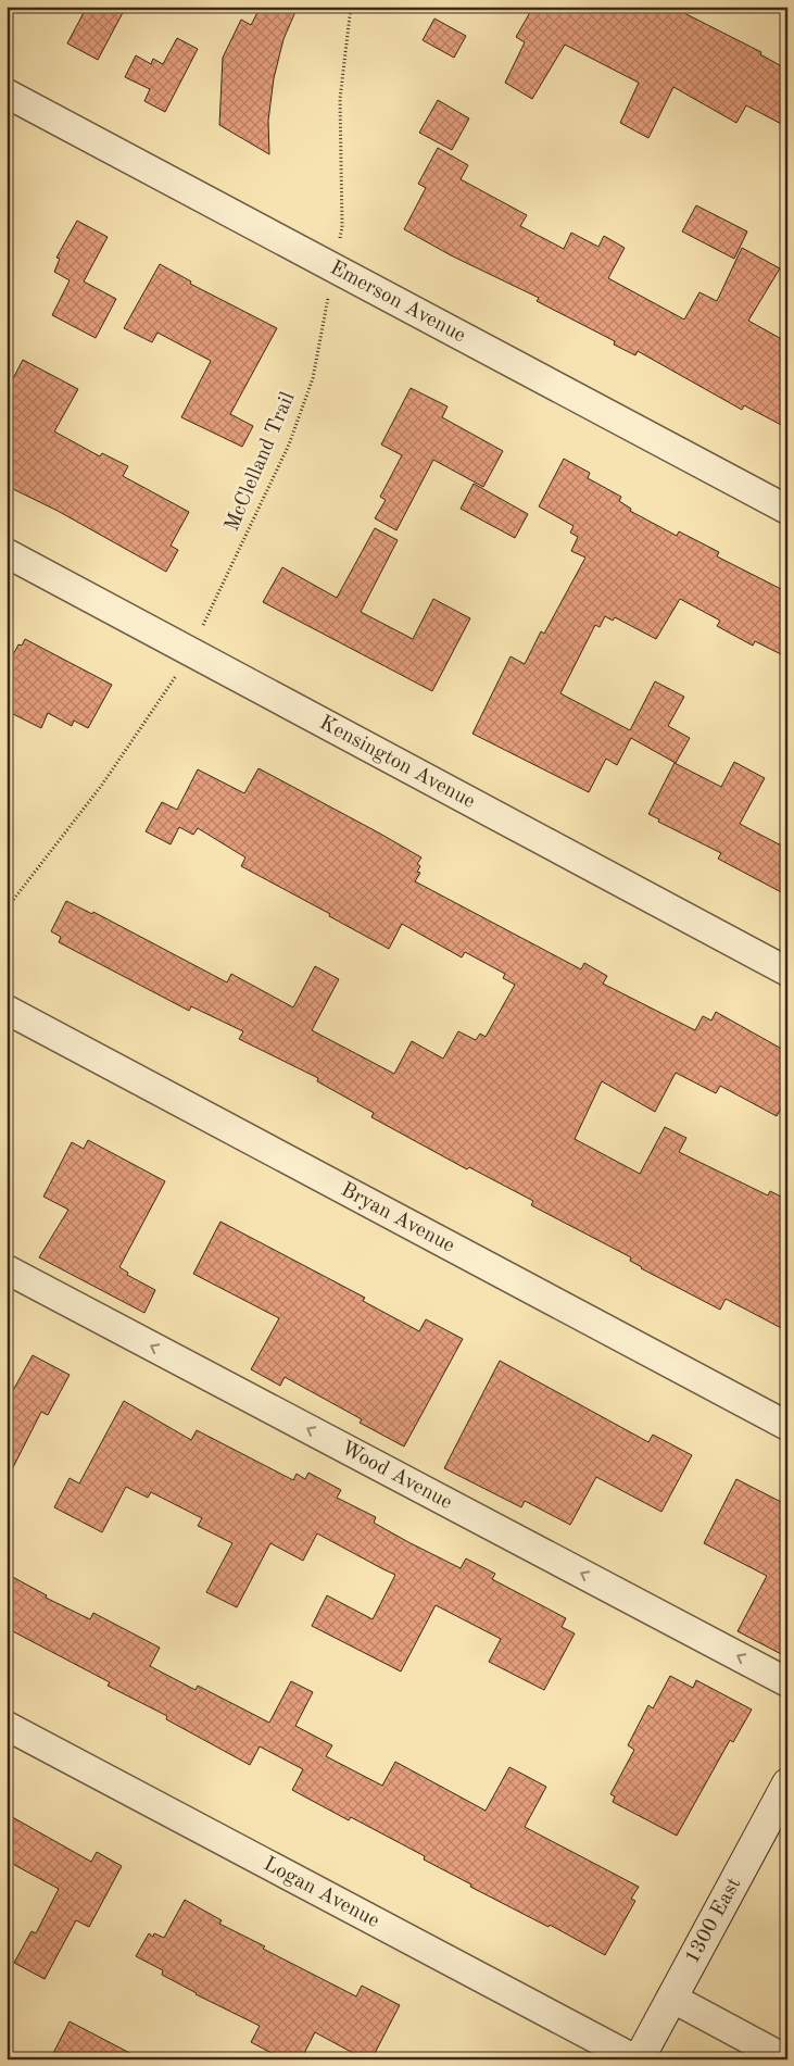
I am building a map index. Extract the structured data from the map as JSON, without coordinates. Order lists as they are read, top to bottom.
{
  "streets": {
    "main road": ["1300 East"],
    "street": [
      "Emerson Avenue",
      "Kensington Avenue",
      "Bryan Avenue",
      "Wood Avenue",
      "Logan Avenue"
    ],
    "path": ["McClelland Trail"]
  },
  "crossings": [
    ["Logan Avenue", "1300 East"]
  ],
  "one_way": ["Wood Avenue"]
}
